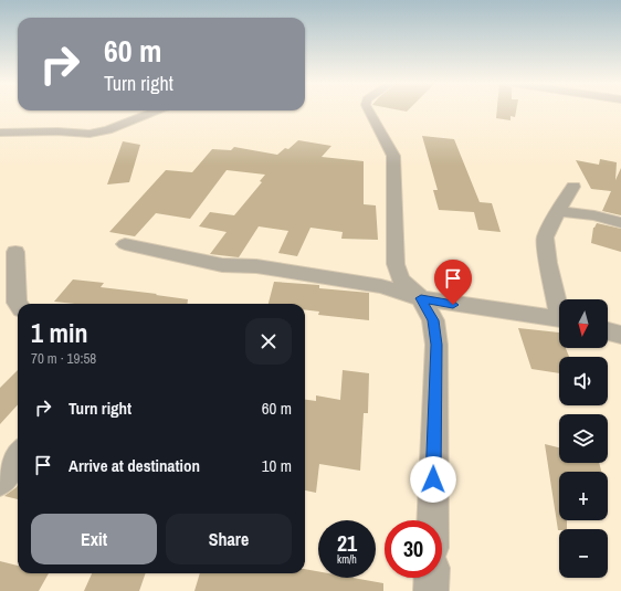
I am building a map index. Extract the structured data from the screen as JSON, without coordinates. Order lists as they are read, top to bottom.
{
  "north": "bottom",
  "page": {
    "turn": ["60 m", "Turn right"],
    "map_buttons": ["+", "−"],
    "heading": ["1 min", "70 m · 19:58"],
    "list": [
      {
        "name": "Turn right",
        "value": "60 m"
      },
      {
        "name": "Arrive at destination",
        "value": "10 m"
      }
    ],
    "buttons": ["Exit", "Share"],
    "speed": "21 km/h",
    "limit": "30"
  }
}
